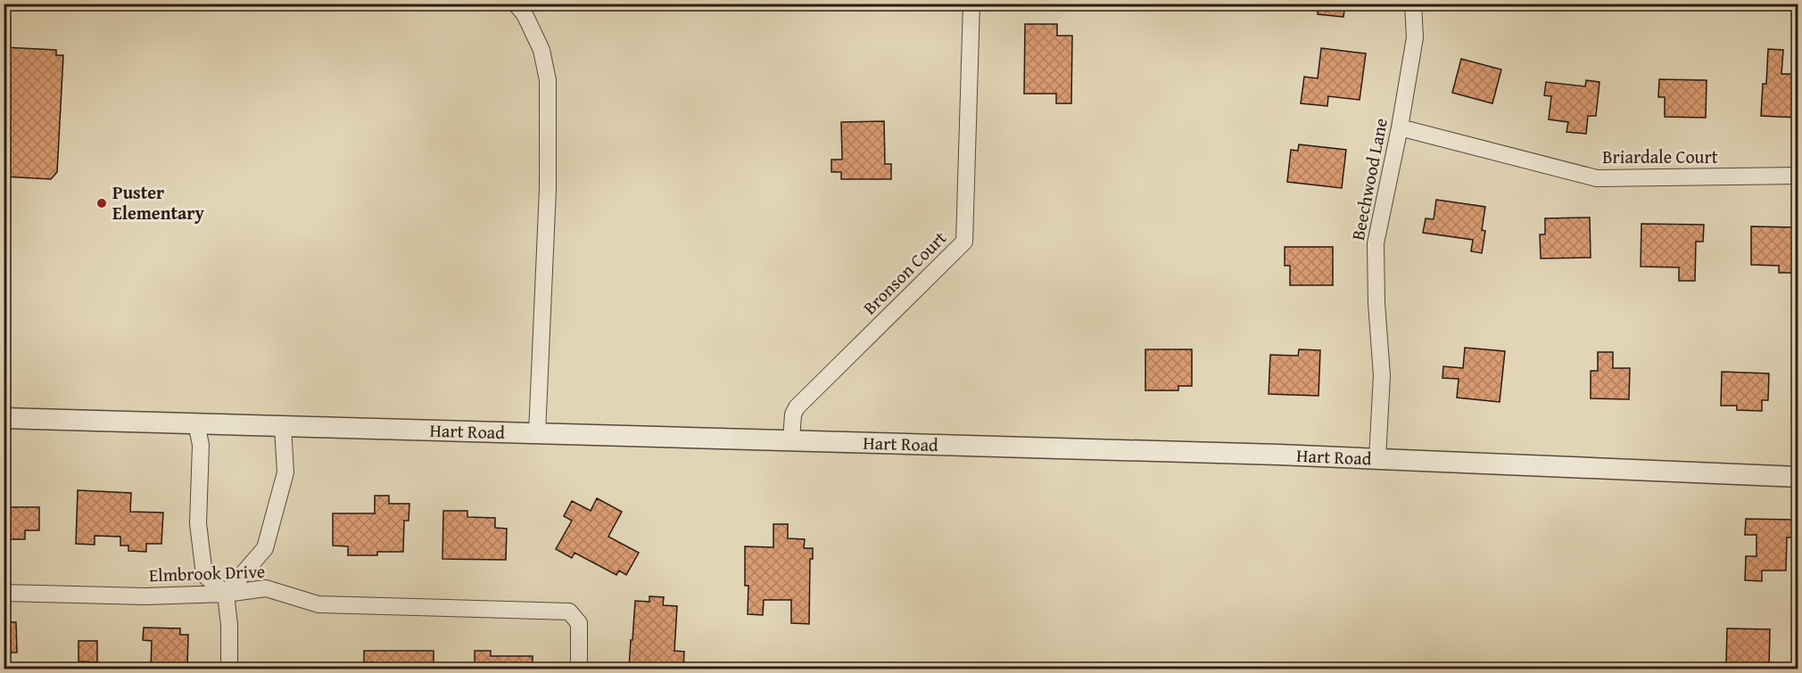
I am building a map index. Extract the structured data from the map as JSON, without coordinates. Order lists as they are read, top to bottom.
{
  "streets": {
    "street": [
      "Briardale Court",
      "Beechwood Lane",
      "Bronson Court",
      "Hart Road",
      "Elmbrook Drive"
    ]
  },
  "crossings": [
    ["Briardale Court", "Beechwood Lane"],
    ["Beechwood Lane", "Hart Road"],
    ["Bronson Court", "Hart Road"]
  ],
  "places": ["Puster Elementary"]
}
